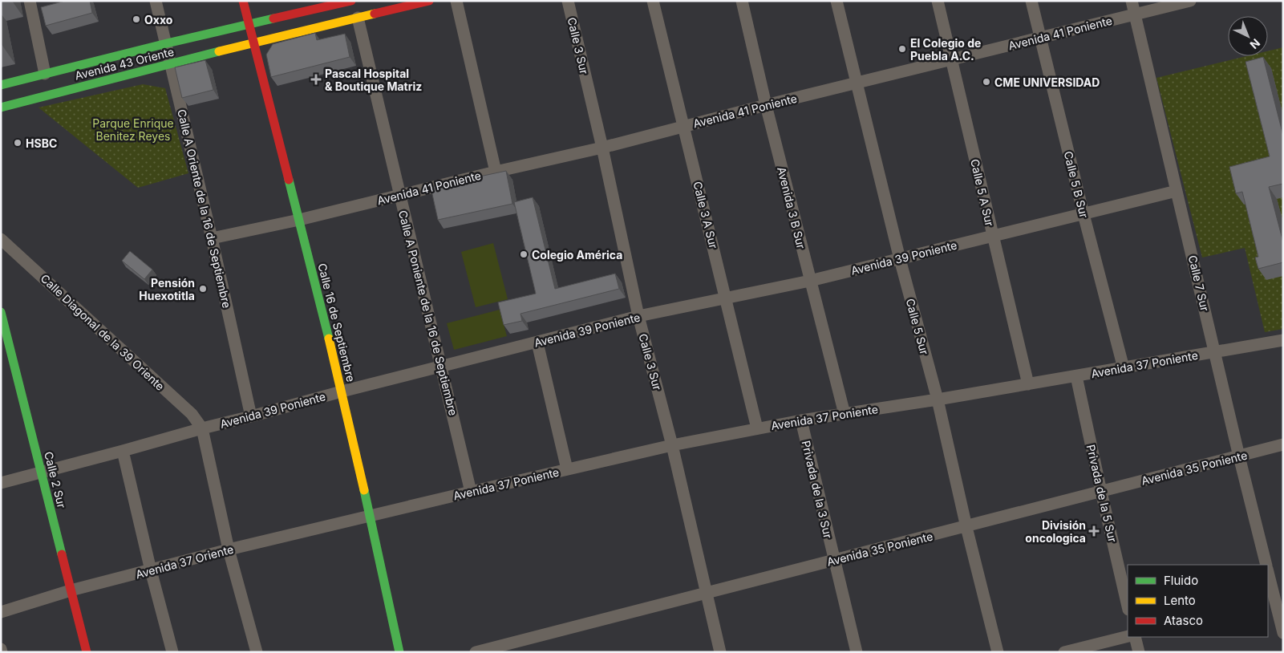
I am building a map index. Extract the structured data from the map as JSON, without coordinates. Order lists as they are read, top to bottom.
{
  "streets": {
    "street": [
      "Avenida 41 Poniente",
      "Calle 3 Sur",
      "Avenida 43 Oriente",
      "Calle 5 B Sur",
      "Calle 5 A Sur",
      "Avenida 3 B Sur",
      "Calle A Oriente de la 16 de Septiembre",
      "Calle 3 A Sur",
      "Avenida 39 Poniente",
      "Calle 7 Sur",
      "Calle A Poniente de la 16 de Septiembre",
      "Calle 16 de Septiembre",
      "Calle 5 Sur",
      "Calle Diagonal de la 39 Oriente",
      "Avenida 37 Poniente",
      "Avenida 35 Poniente",
      "Calle 2 Sur",
      "Privada de la 3 Sur",
      "Privada de la 5 Sur",
      "Avenida 37 Oriente"
    ]
  },
  "crossings": [
    ["Avenida 41 Poniente", "Calle 3 Sur"],
    ["Avenida 41 Poniente", "Calle 5 B Sur"],
    ["Avenida 41 Poniente", "Calle 5 A Sur"],
    ["Avenida 41 Poniente", "Avenida 3 B Sur"],
    ["Avenida 41 Poniente", "Calle A Oriente de la 16 de Septiembre"],
    ["Avenida 41 Poniente", "Calle 3 A Sur"],
    ["Avenida 41 Poniente", "Calle 7 Sur"],
    ["Avenida 41 Poniente", "Calle A Poniente de la 16 de Septiembre"],
    ["Avenida 41 Poniente", "Calle 16 de Septiembre"],
    ["Avenida 41 Poniente", "Calle 5 Sur"],
    ["Calle 3 Sur", "Avenida 39 Poniente"],
    ["Calle 3 Sur", "Avenida 37 Poniente"],
    ["Calle 3 Sur", "Avenida 35 Poniente"],
    ["Avenida 43 Oriente", "Calle A Oriente de la 16 de Septiembre"],
    ["Avenida 43 Oriente", "Calle A Poniente de la 16 de Septiembre"],
    ["Avenida 43 Oriente", "Calle 16 de Septiembre"],
    ["Calle 5 B Sur", "Avenida 39 Poniente"],
    ["Calle 5 B Sur", "Avenida 37 Poniente"],
    ["Calle 5 A Sur", "Avenida 39 Poniente"],
    ["Calle 5 A Sur", "Avenida 37 Poniente"],
    ["Avenida 3 B Sur", "Avenida 39 Poniente"],
    ["Avenida 3 B Sur", "Avenida 37 Poniente"],
    ["Calle A Oriente de la 16 de Septiembre", "Avenida 39 Poniente"],
    ["Calle 3 A Sur", "Avenida 39 Poniente"],
    ["Calle 3 A Sur", "Avenida 37 Poniente"],
    ["Avenida 39 Poniente", "Calle 7 Sur"],
    ["Avenida 39 Poniente", "Calle A Poniente de la 16 de Septiembre"],
    ["Avenida 39 Poniente", "Calle 16 de Septiembre"],
    ["Avenida 39 Poniente", "Calle 5 Sur"],
    ["Avenida 39 Poniente", "Calle Diagonal de la 39 Oriente"],
    ["Avenida 39 Poniente", "Calle 2 Sur"],
    ["Calle 7 Sur", "Avenida 37 Poniente"],
    ["Calle 7 Sur", "Avenida 35 Poniente"],
    ["Calle A Poniente de la 16 de Septiembre", "Avenida 37 Poniente"],
    ["Calle 16 de Septiembre", "Avenida 37 Poniente"],
    ["Calle 16 de Septiembre", "Avenida 37 Oriente"],
    ["Calle 5 Sur", "Avenida 37 Poniente"],
    ["Calle 5 Sur", "Avenida 35 Poniente"],
    ["Avenida 37 Poniente", "Privada de la 3 Sur"],
    ["Avenida 37 Poniente", "Privada de la 5 Sur"],
    ["Avenida 37 Poniente", "Avenida 37 Oriente"],
    ["Avenida 35 Poniente", "Privada de la 3 Sur"],
    ["Avenida 35 Poniente", "Privada de la 5 Sur"],
    ["Calle 2 Sur", "Avenida 37 Oriente"]
  ],
  "parks": ["Parque Enrique Benitez Reyes"],
  "places": {
    "other": [
      "Oxxo",
      "El Colegio de Puebla A.C.",
      "CME UNIVERSIDAD",
      "HSBC",
      "Colegio América",
      "Pensión Huexotitla"
    ],
    "health": ["Pascal Hospital & Boutique Matriz", "División oncologica"]
  },
  "legend": ["Fluido", "Lento", "Atasco"],
  "north": "bottom right"
}
